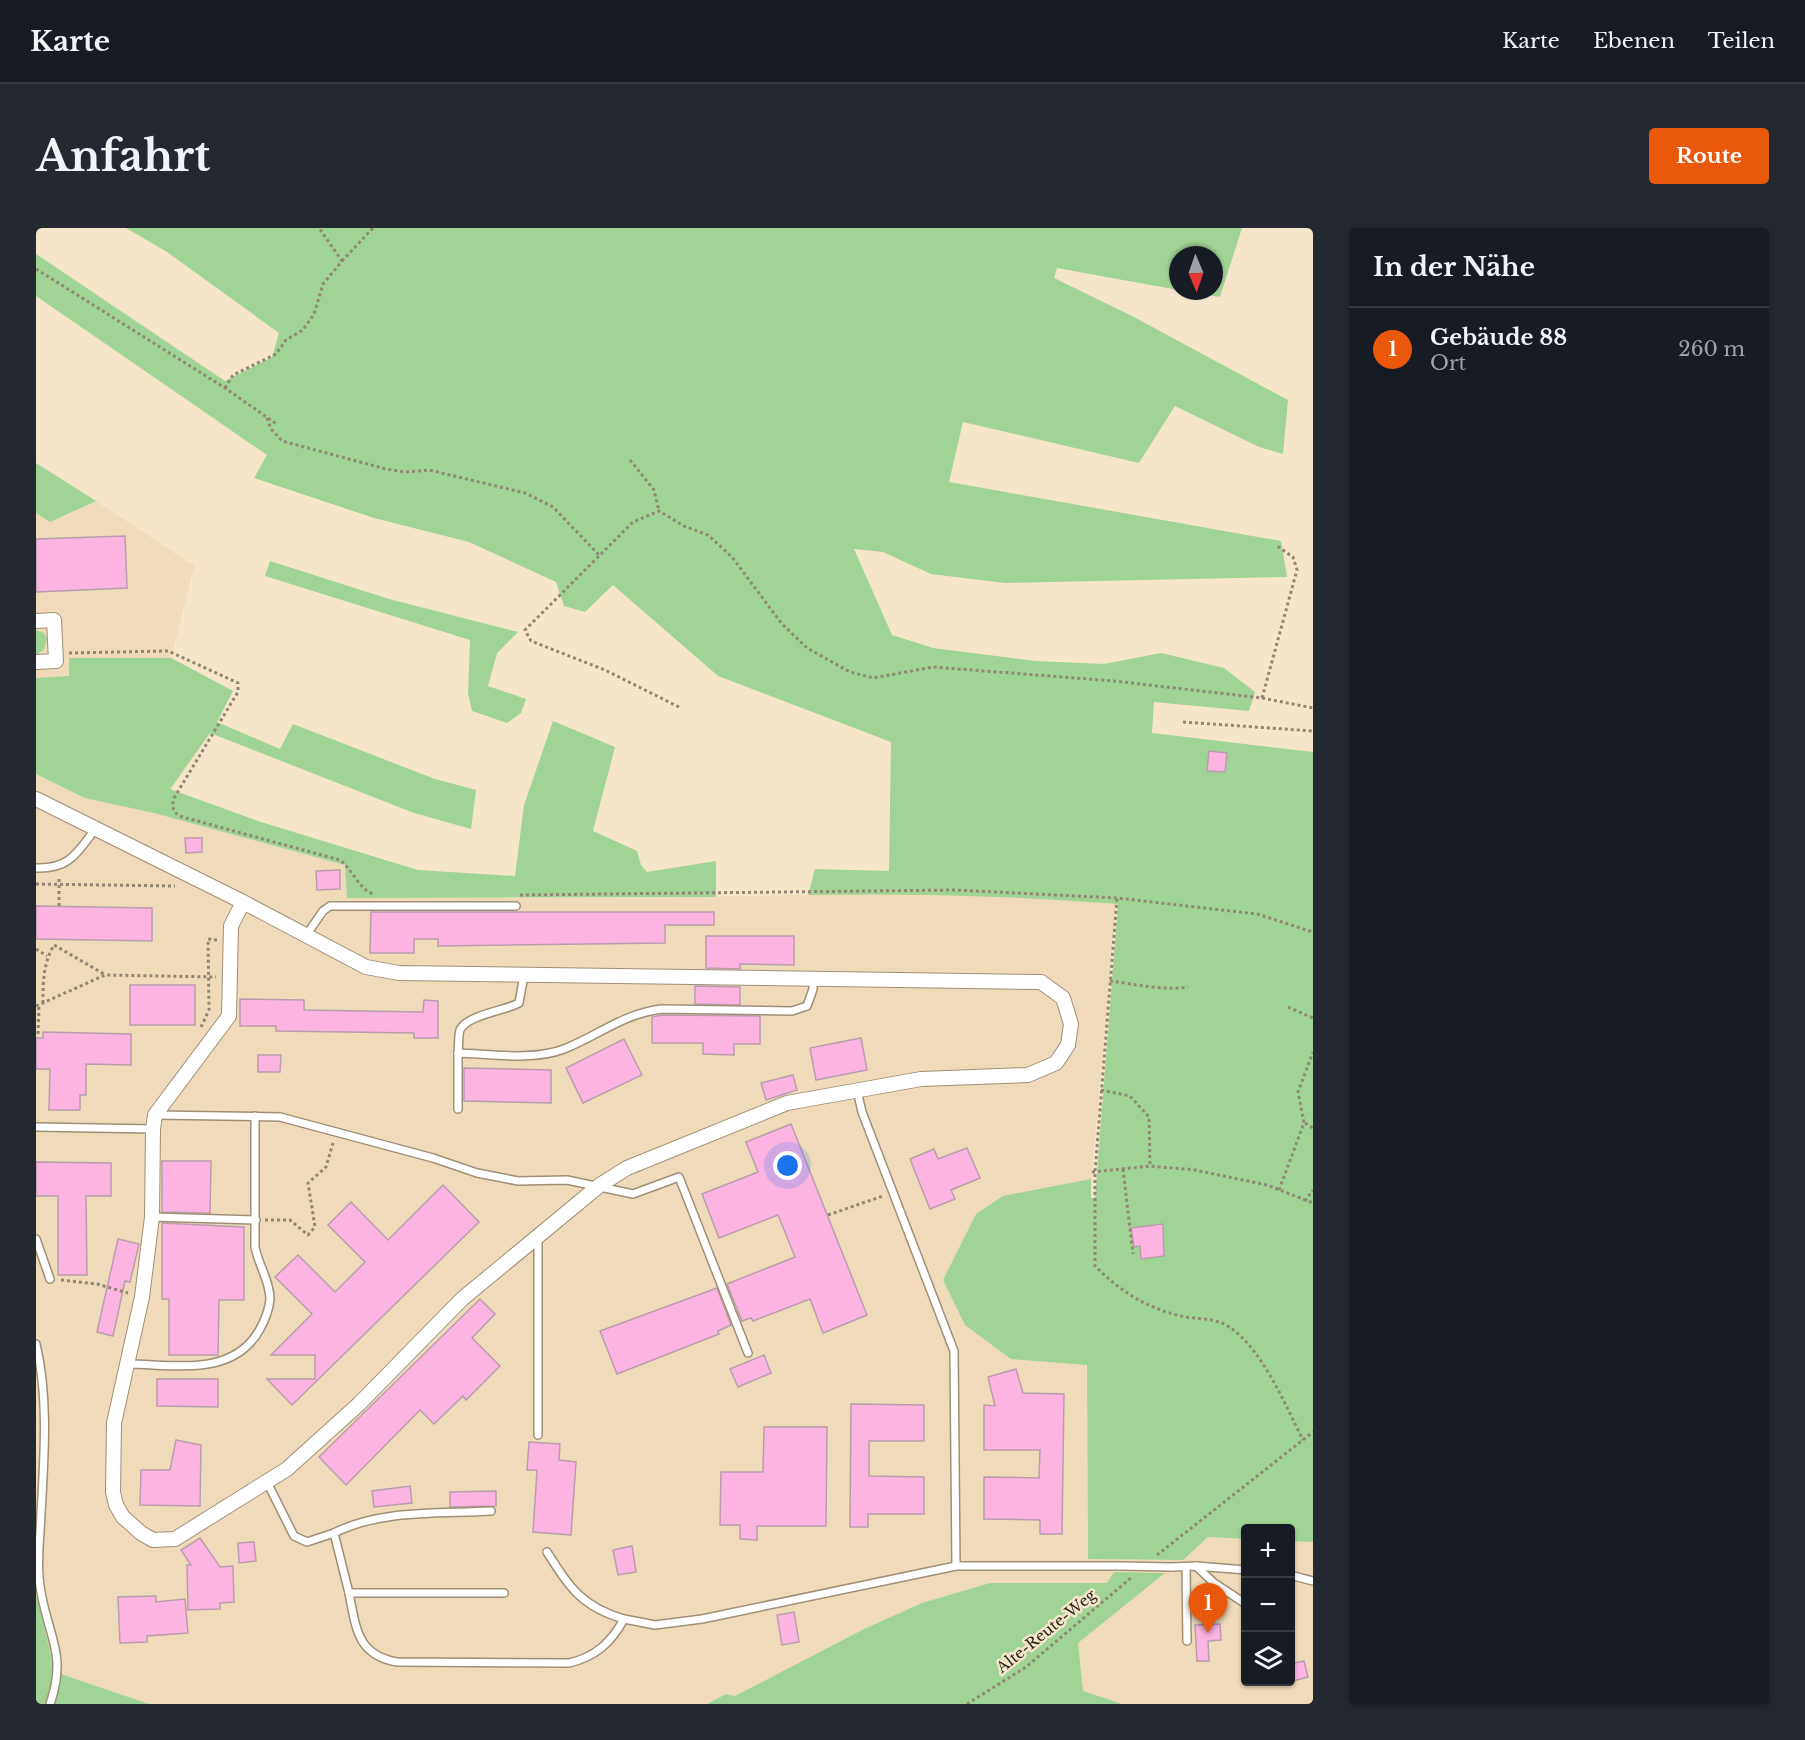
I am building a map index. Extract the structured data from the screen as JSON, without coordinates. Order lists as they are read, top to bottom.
{
  "streets": {
    "path": ["Alte-Reute-Weg"]
  },
  "north": "bottom",
  "page": {
    "header": "Karte",
    "nav": ["Karte", "Ebenen", "Teilen"],
    "buttons": "Route",
    "title": "Anfahrt",
    "heading": "In der Nähe",
    "list": [
      {
        "mark": "1",
        "name": "Gebäude 88",
        "note": "Ort",
        "value": "260 m"
      }
    ],
    "map_buttons": ["+", "−"],
    "pins": "1"
  }
}
